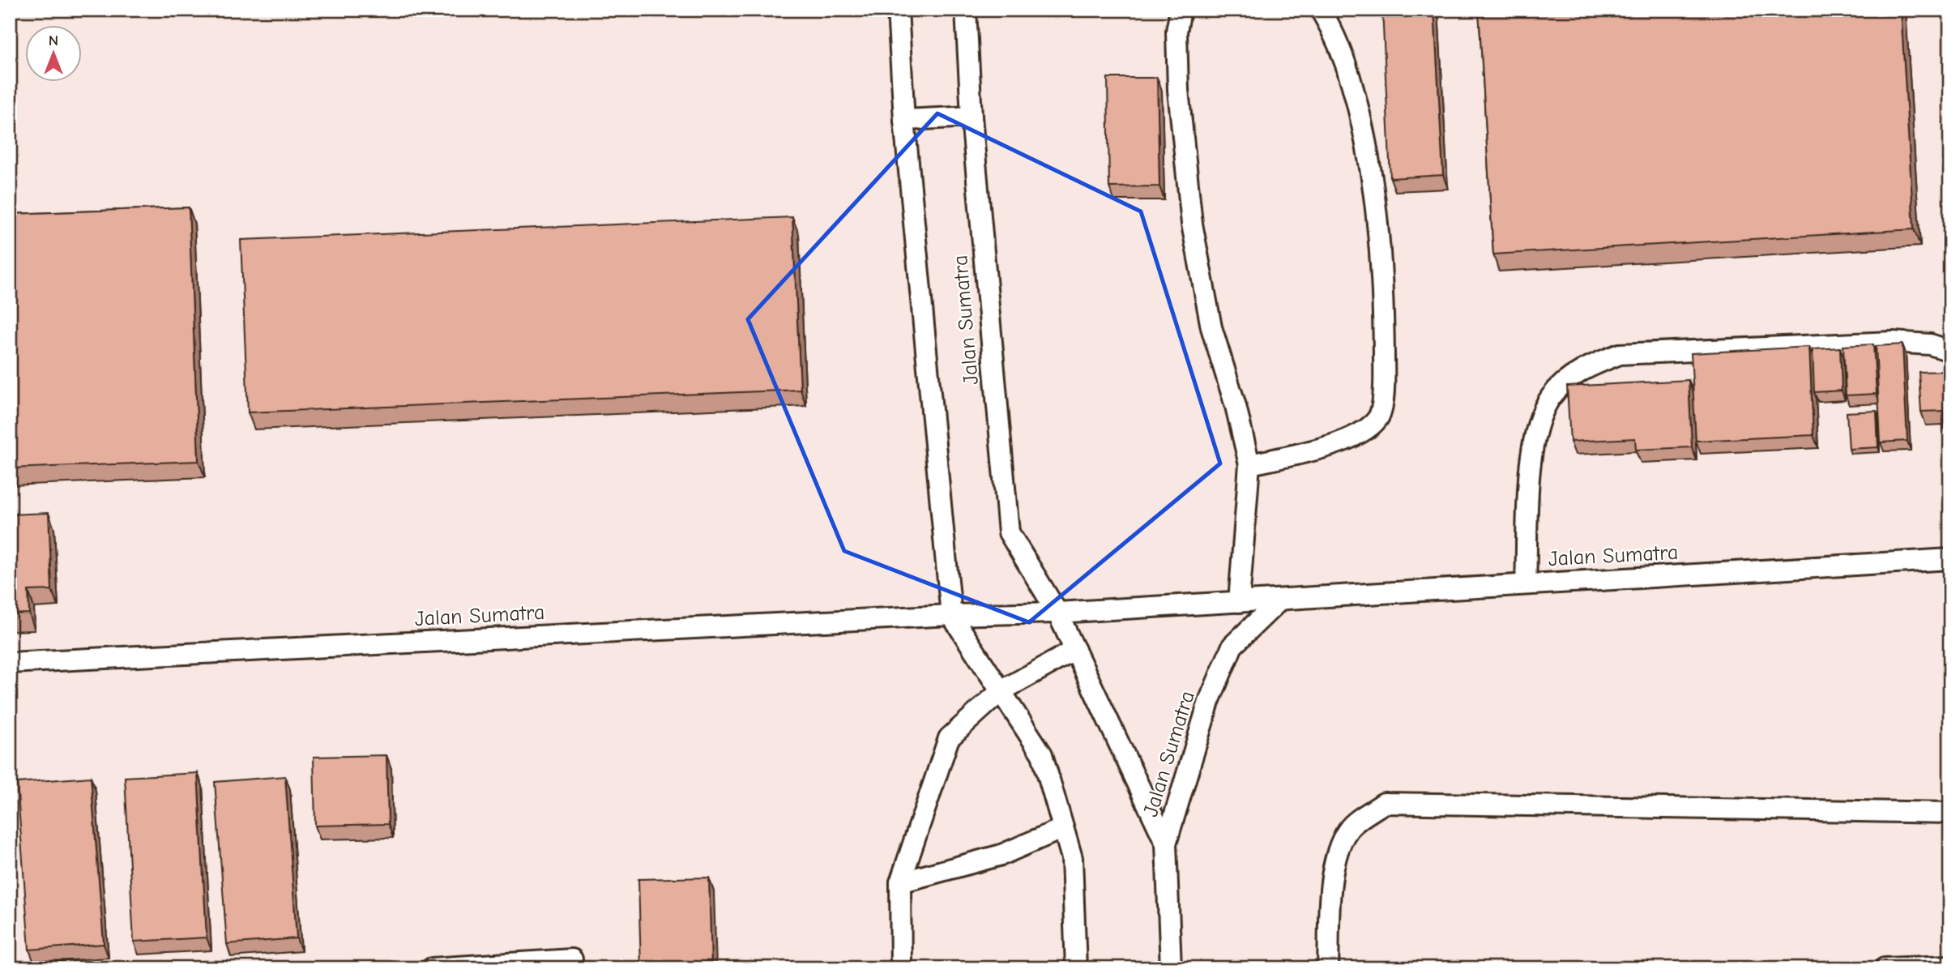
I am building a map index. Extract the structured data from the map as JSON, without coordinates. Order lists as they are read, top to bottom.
{
  "streets": {
    "lane": ["Jalan Sumatra"]
  },
  "north": "top"
}
